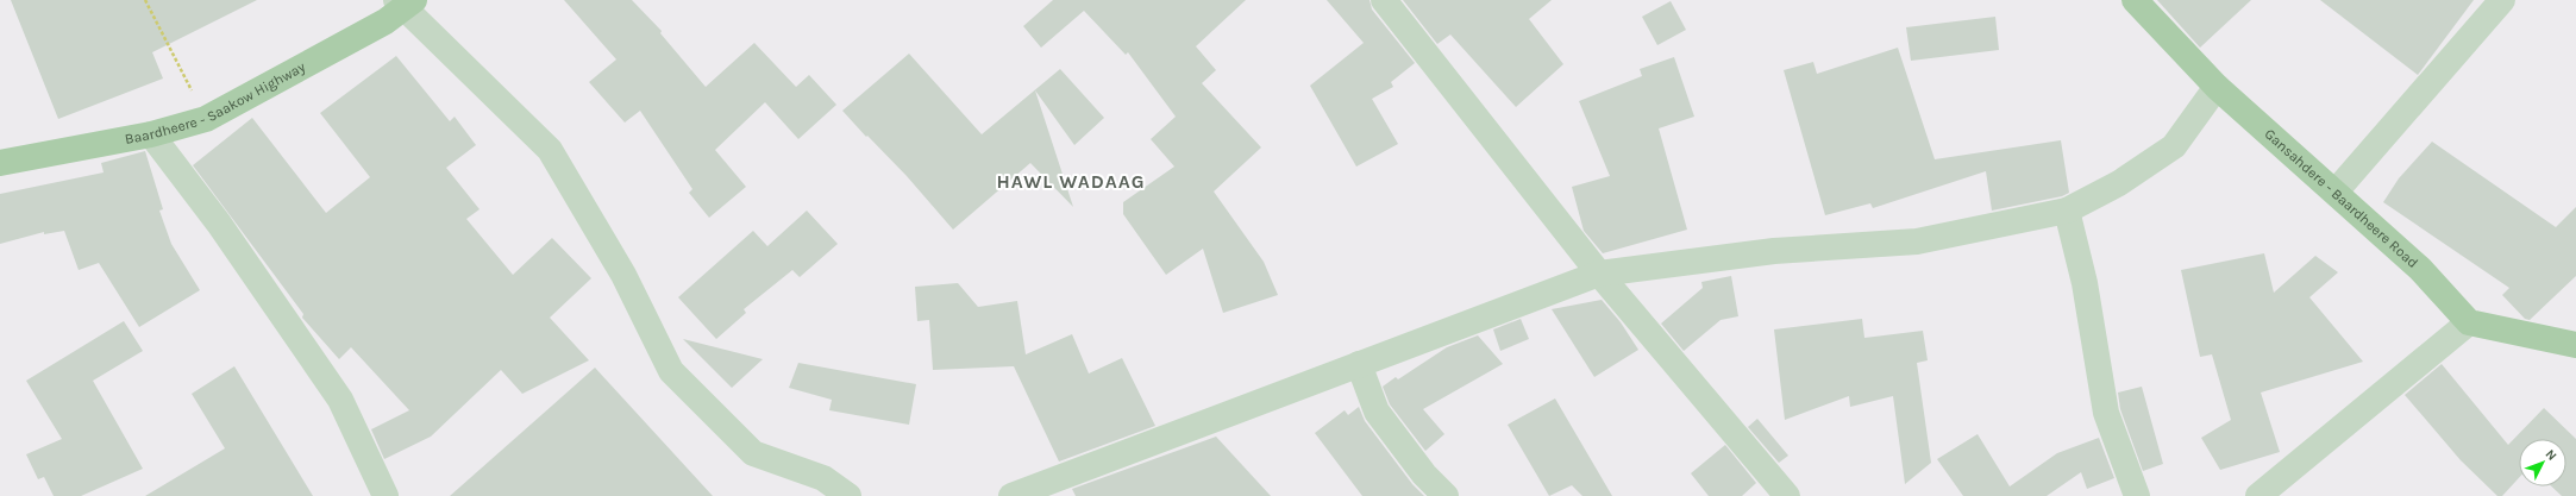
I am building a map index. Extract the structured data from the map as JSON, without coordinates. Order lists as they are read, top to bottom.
{
  "streets": {
    "main road": ["Baardheere - Saakow Highway", "Gansahdere - Baardheere Road"]
  },
  "districts": ["HAWL WADAAG"],
  "north": "top right"
}
